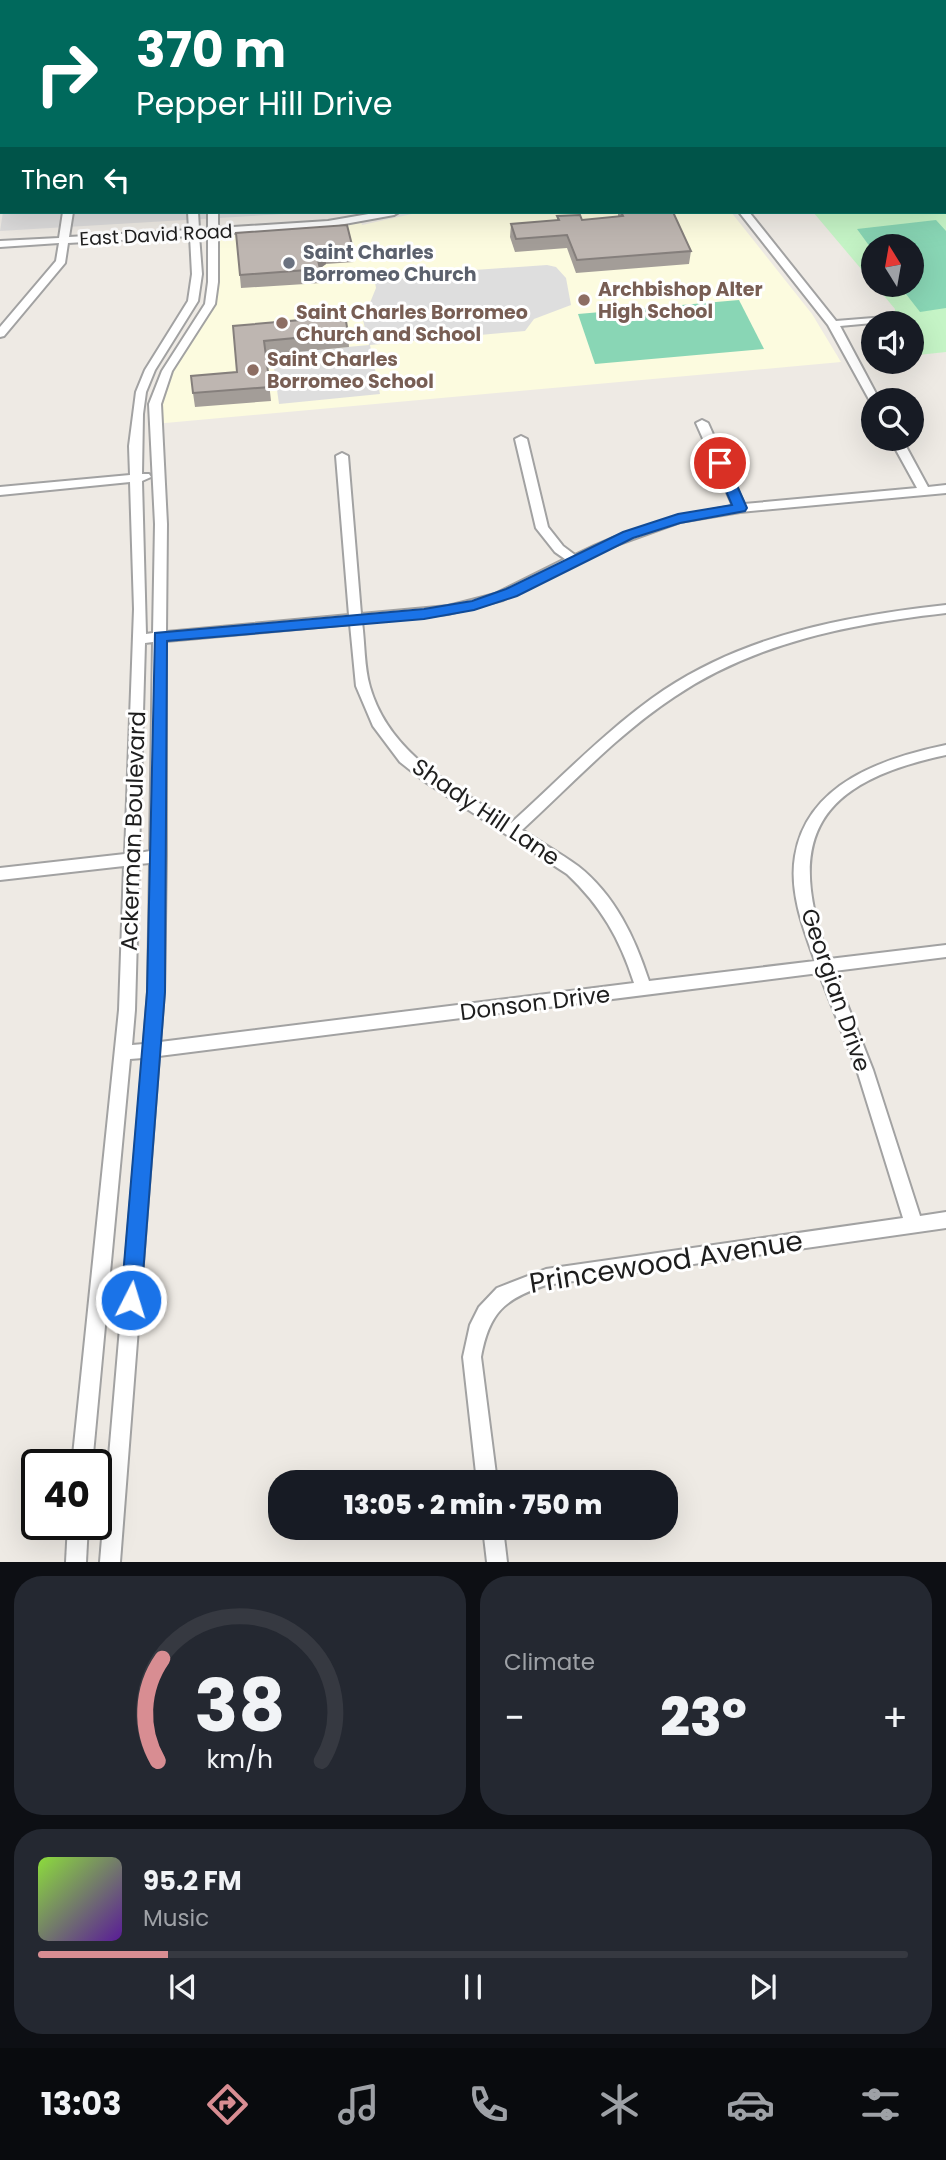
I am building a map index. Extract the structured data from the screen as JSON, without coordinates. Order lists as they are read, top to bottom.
{
  "streets": {
    "street": [
      "East David Road",
      "Shady Hill Lane",
      "Ackerman Boulevard",
      "Georgian Drive",
      "Donson Drive",
      "Princewood Avenue"
    ]
  },
  "crossings": [
    ["East David Road", "Ackerman Boulevard"],
    ["Shady Hill Lane", "Donson Drive"],
    ["Ackerman Boulevard", "Donson Drive"],
    ["Georgian Drive", "Donson Drive"],
    ["Georgian Drive", "Princewood Avenue"]
  ],
  "places": [
    "Saint Charles Borromeo Church",
    "Archbishop Alter High School",
    "Saint Charles Borromeo Church and School",
    "Saint Charles Borromeo School"
  ],
  "north": "top",
  "page": {
    "turn": ["370 m", "Pepper Hill Drive"],
    "then": "Then",
    "limit": "40",
    "trip": "13:05 · 2 min · 750 m",
    "tile": "Climate",
    "heat": ["−", "23°", "+"],
    "song": ["95.2 FM", "Music"],
    "tabs": "13:03",
    "gauge": ["38", "km/h"]
  }
}
